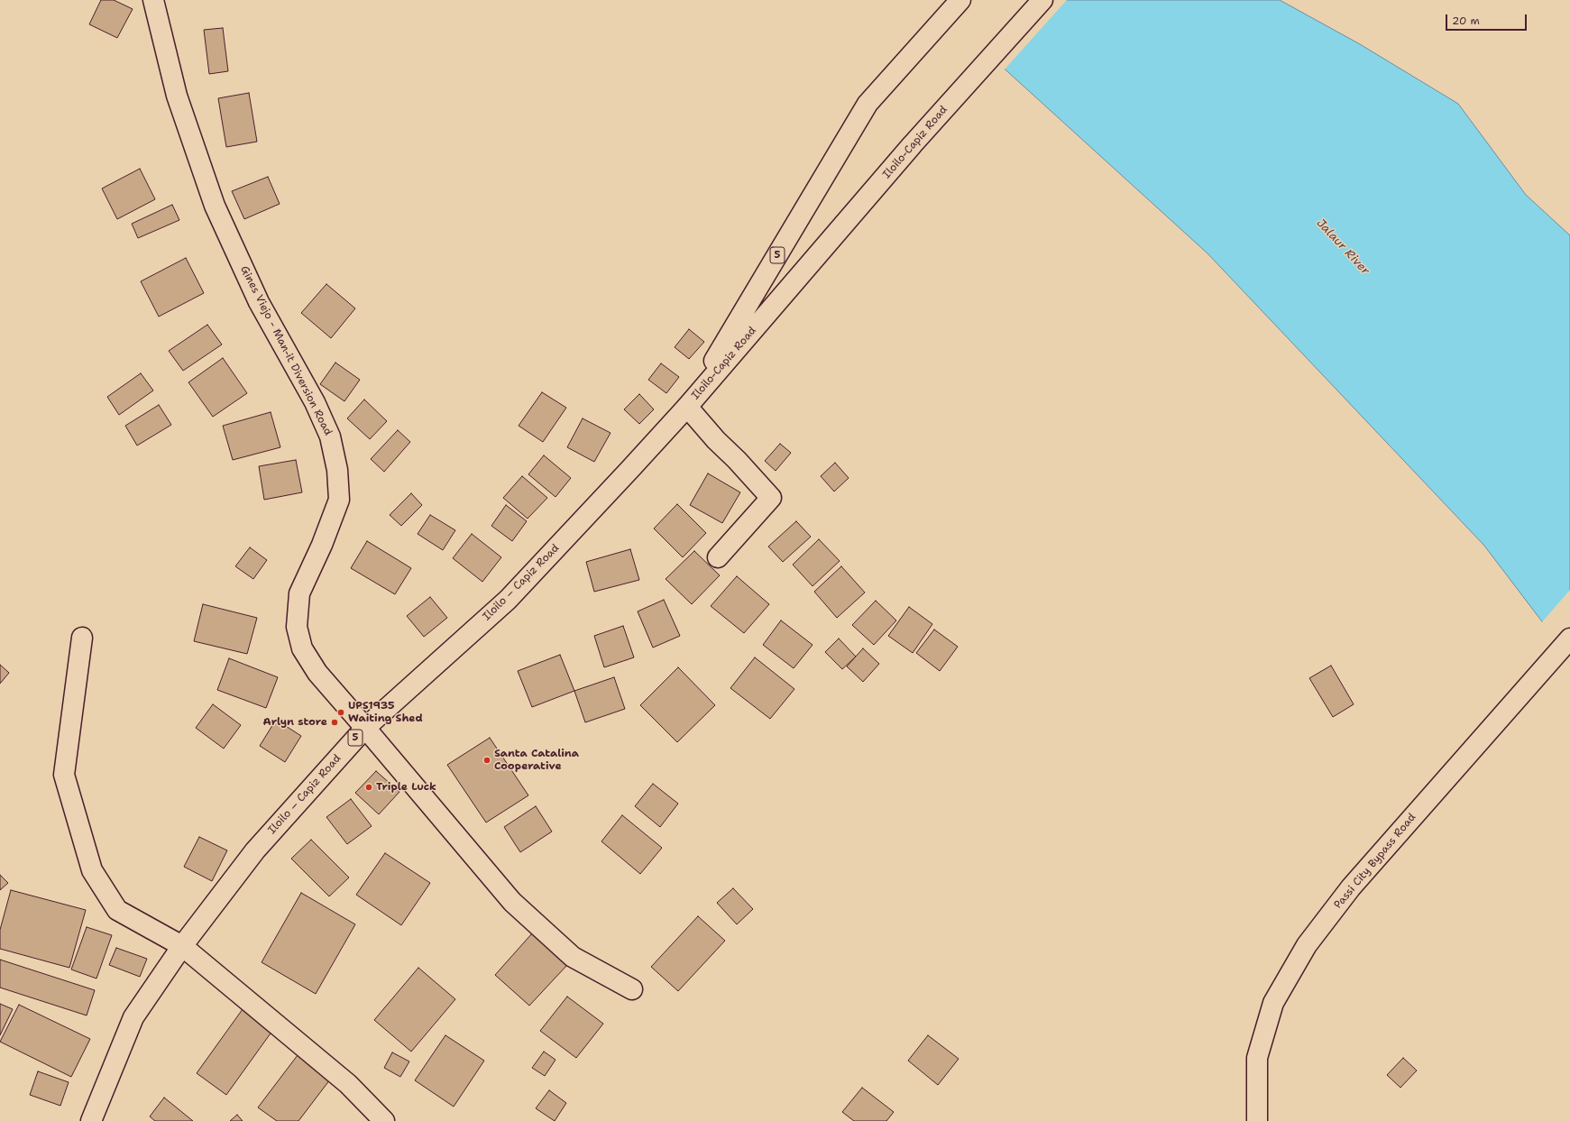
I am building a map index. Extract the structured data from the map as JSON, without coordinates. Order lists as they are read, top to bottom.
{
  "streets": {
    "main road": [
      "Iloilo-Capiz Road",
      "5",
      "Gines Viejo - Man-it Diversion Road",
      "Iloilo – Capiz Road",
      "Passi City Bypass Road"
    ]
  },
  "crossings": [
    ["Iloilo-Capiz Road", "Iloilo – Capiz Road"],
    ["Gines Viejo - Man-it Diversion Road", "Iloilo – Capiz Road"]
  ],
  "water": ["Jalaur River"],
  "places": [
    "UPS1935 Waiting Shed",
    "Arlyn store",
    "Santa Catalina Cooperative",
    "Triple Luck"
  ],
  "scale_bar": "20 m"
}
